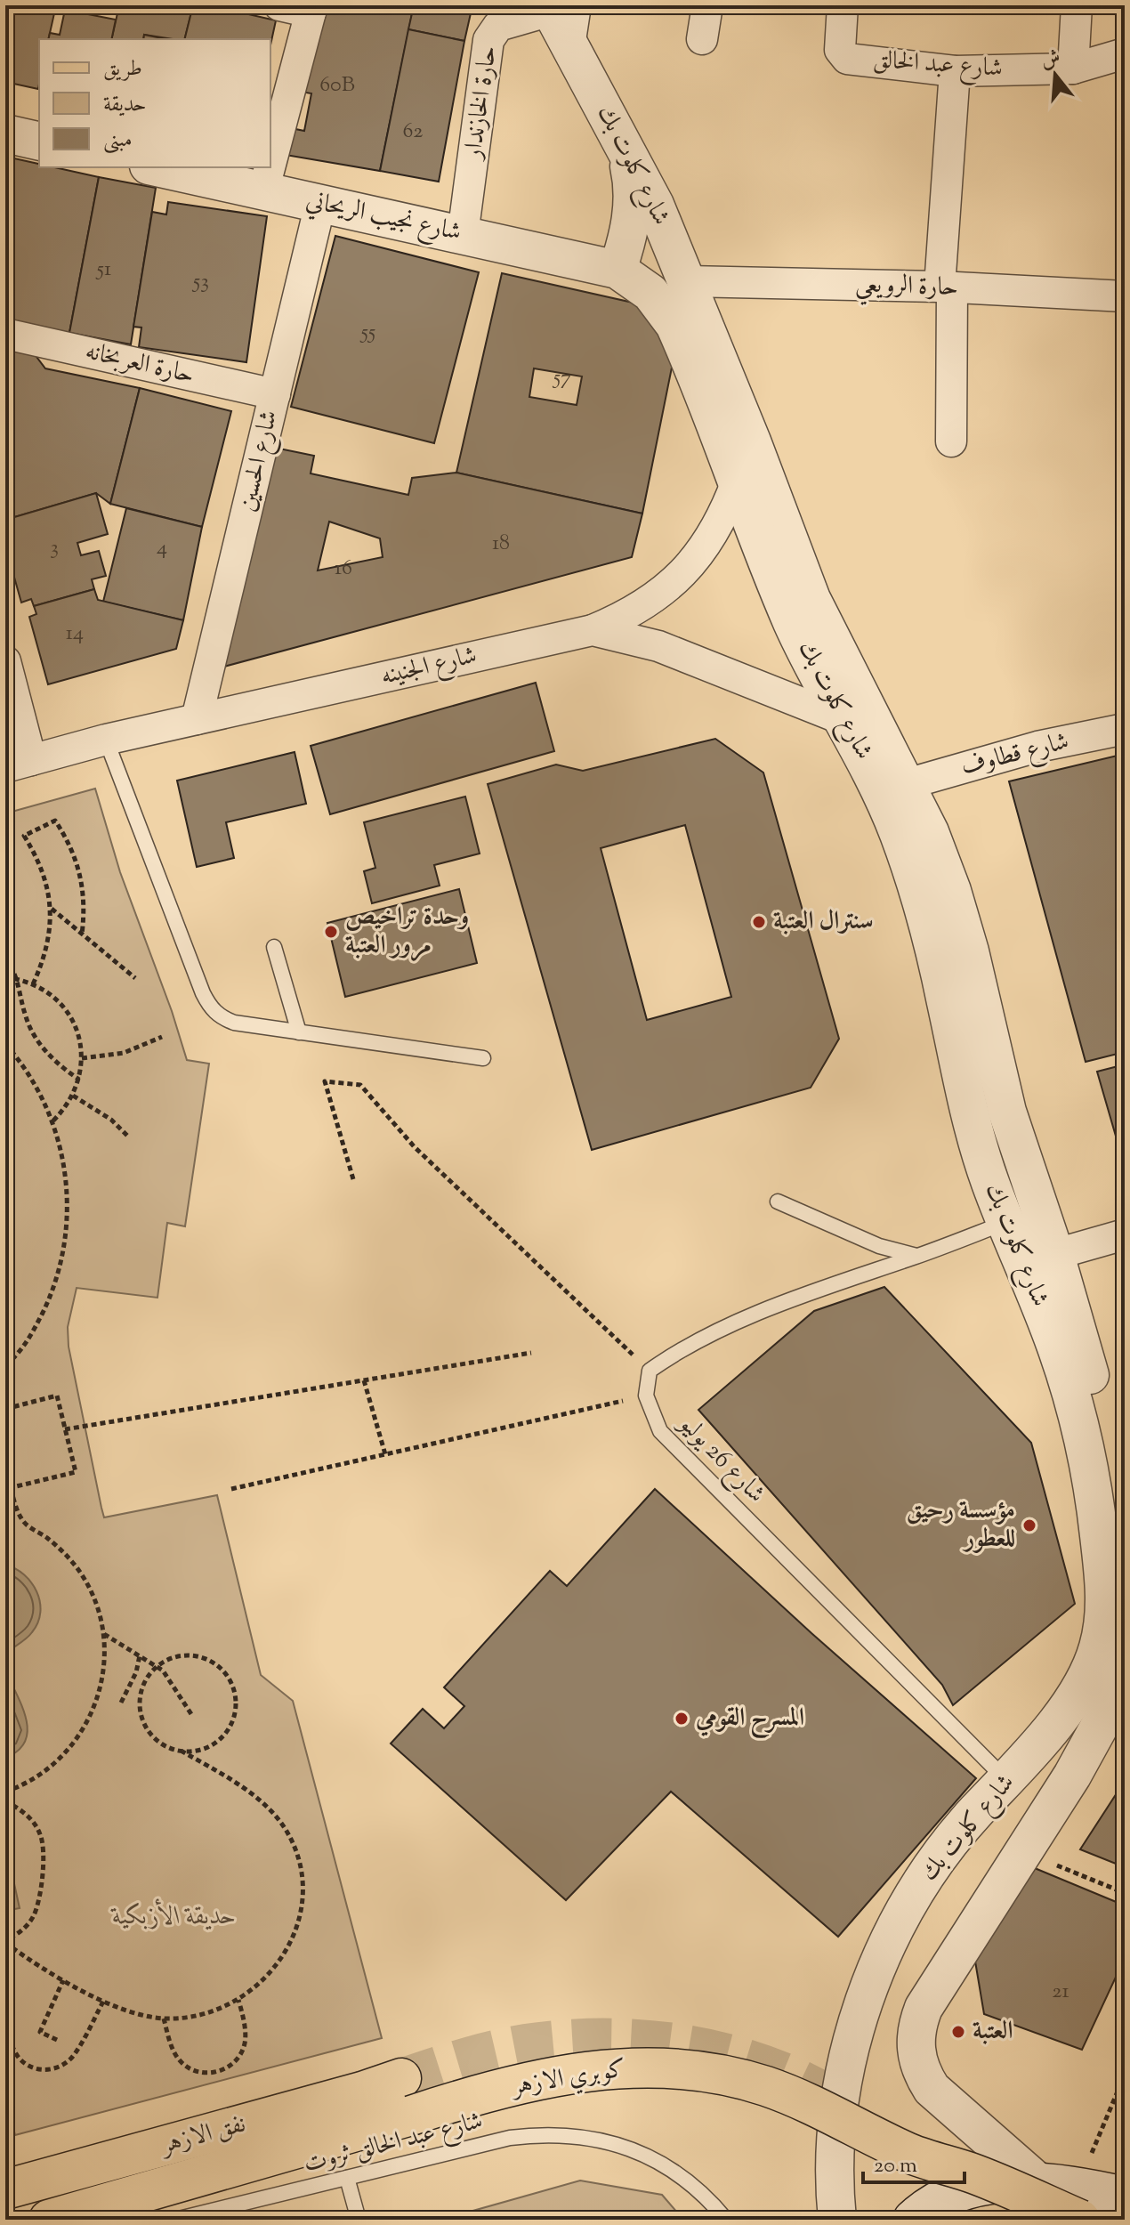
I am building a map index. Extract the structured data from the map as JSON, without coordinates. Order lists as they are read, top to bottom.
{
  "streets": {
    "main road": ["كوبري الازهر", "نفق الازهر"],
    "street": [
      "شارع عبد الخالق",
      "حارة الخازندار",
      "شارع كلوت بك",
      "شارع نجيب الريحاني",
      "حارة الرويعي",
      "حارة العربخانه",
      "شارع الحسين",
      "شارع الجنينه",
      "شارع قطاوف"
    ],
    "lane": ["شارع 26 يوليو", "شارع عبد الخالق ثروت"]
  },
  "crossings": [
    ["حارة الخازندار", "شارع كلوت بك"],
    ["حارة الخازندار", "شارع نجيب الريحاني"],
    ["شارع كلوت بك", "شارع نجيب الريحاني"],
    ["شارع كلوت بك", "حارة الرويعي"],
    ["شارع كلوت بك", "شارع الجنينه"],
    ["شارع كلوت بك", "شارع قطاوف"],
    ["شارع كلوت بك", "شارع 26 يوليو"],
    ["شارع كلوت بك", "كوبري الازهر"],
    ["شارع نجيب الريحاني", "شارع الحسين"],
    ["حارة العربخانه", "شارع الحسين"],
    ["شارع الحسين", "شارع الجنينه"]
  ],
  "parks": ["حديقة الأزبكية"],
  "places": [
    "سنترال العتبة",
    "وحدة تراخيص مرور العتبة",
    "مؤسسة رحيق للعطور",
    "المسرح القومي",
    "العتبة"
  ],
  "house_numbers": [
    "60B",
    "62",
    "51",
    "53",
    "55",
    "57",
    "18",
    "3",
    "4",
    "16",
    "14",
    "21"
  ],
  "legend": ["طريق", "حديقة", "مبنى"],
  "scale_bar": "20 m",
  "north": "top"
}
